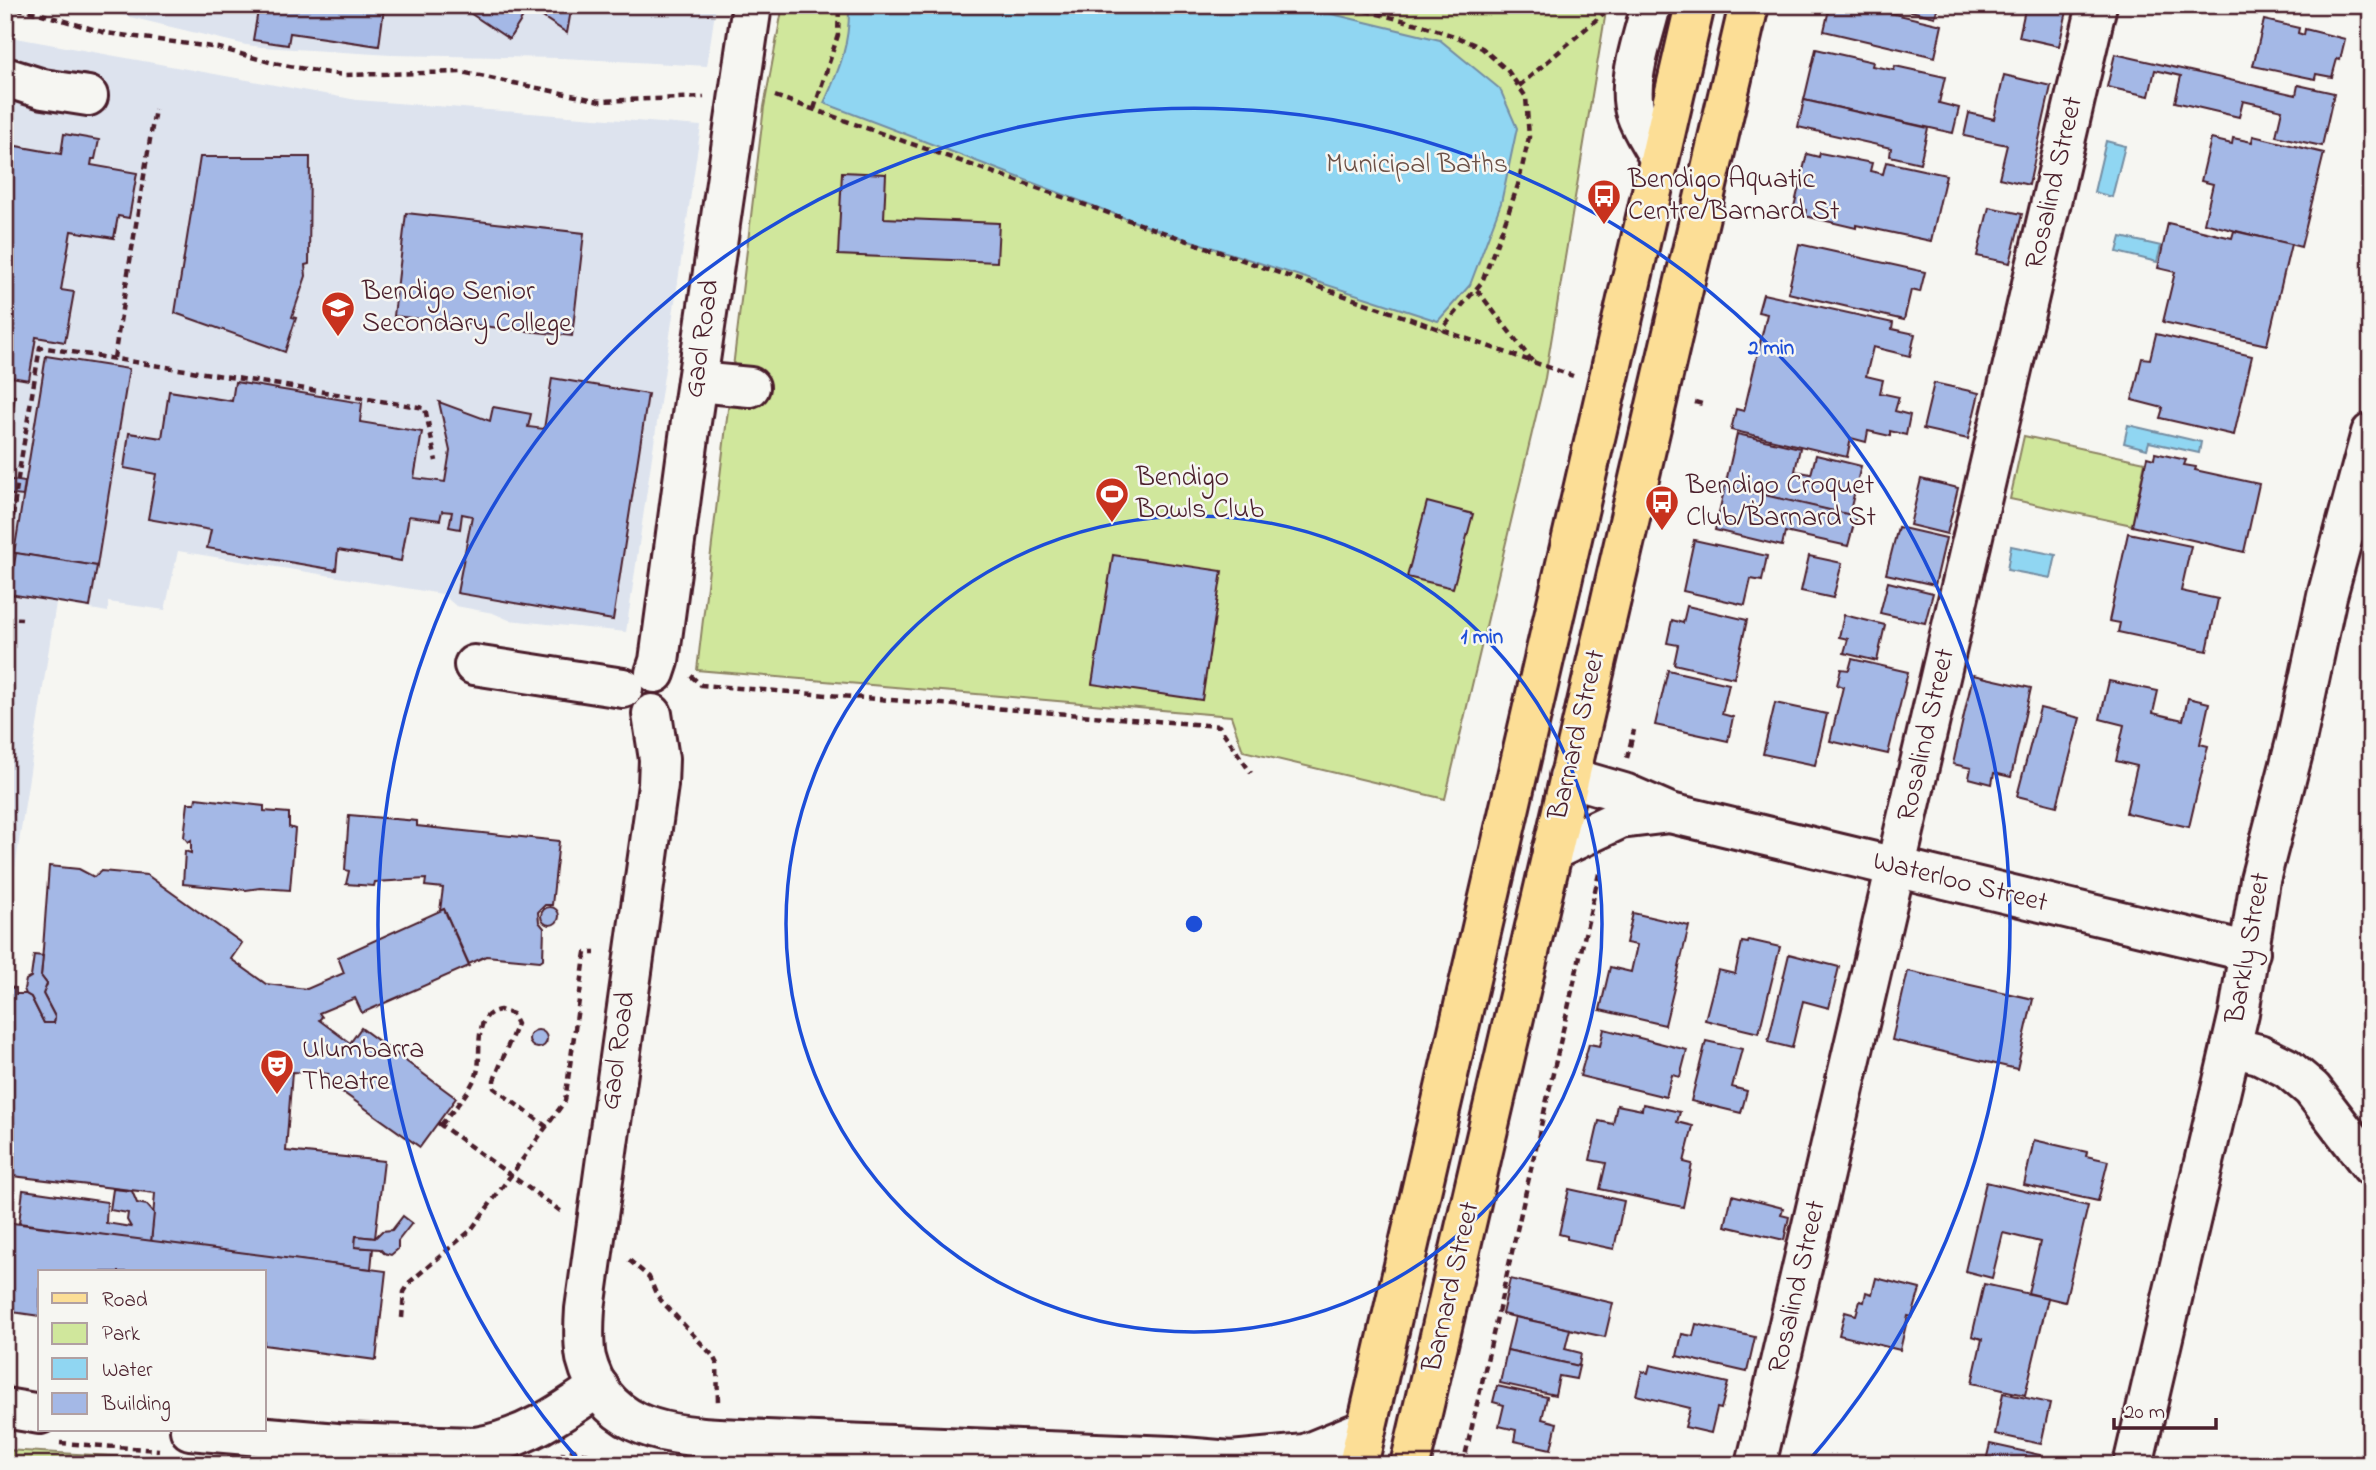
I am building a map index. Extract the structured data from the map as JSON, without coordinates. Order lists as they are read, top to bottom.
{
  "streets": {
    "main road": ["Barnard Street"],
    "street": [
      "Rosalind Street",
      "Gaol Road",
      "Waterloo Street",
      "Barkly Street"
    ]
  },
  "crossings": [
    ["Rosalind Street", "Waterloo Street"],
    ["Gaol Road", "Barnard Street"],
    ["Barnard Street", "Waterloo Street"],
    ["Waterloo Street", "Barkly Street"]
  ],
  "parks": ["Municipal Baths"],
  "places": {
    "bus stop": ["Bendigo Aquatic Centre/Barnard St", "Bendigo Croquet Club/Barnard St"],
    "school or university": ["Bendigo Senior Secondary College"],
    "sports": ["Bendigo Bowls Club"],
    "theatre": ["Ulumbarra Theatre"]
  },
  "legend": [
    "Road",
    "Park",
    "Water",
    "Building"
  ],
  "scale_bar": "20 m",
  "rings": ["2 min", "1 min"]
}
